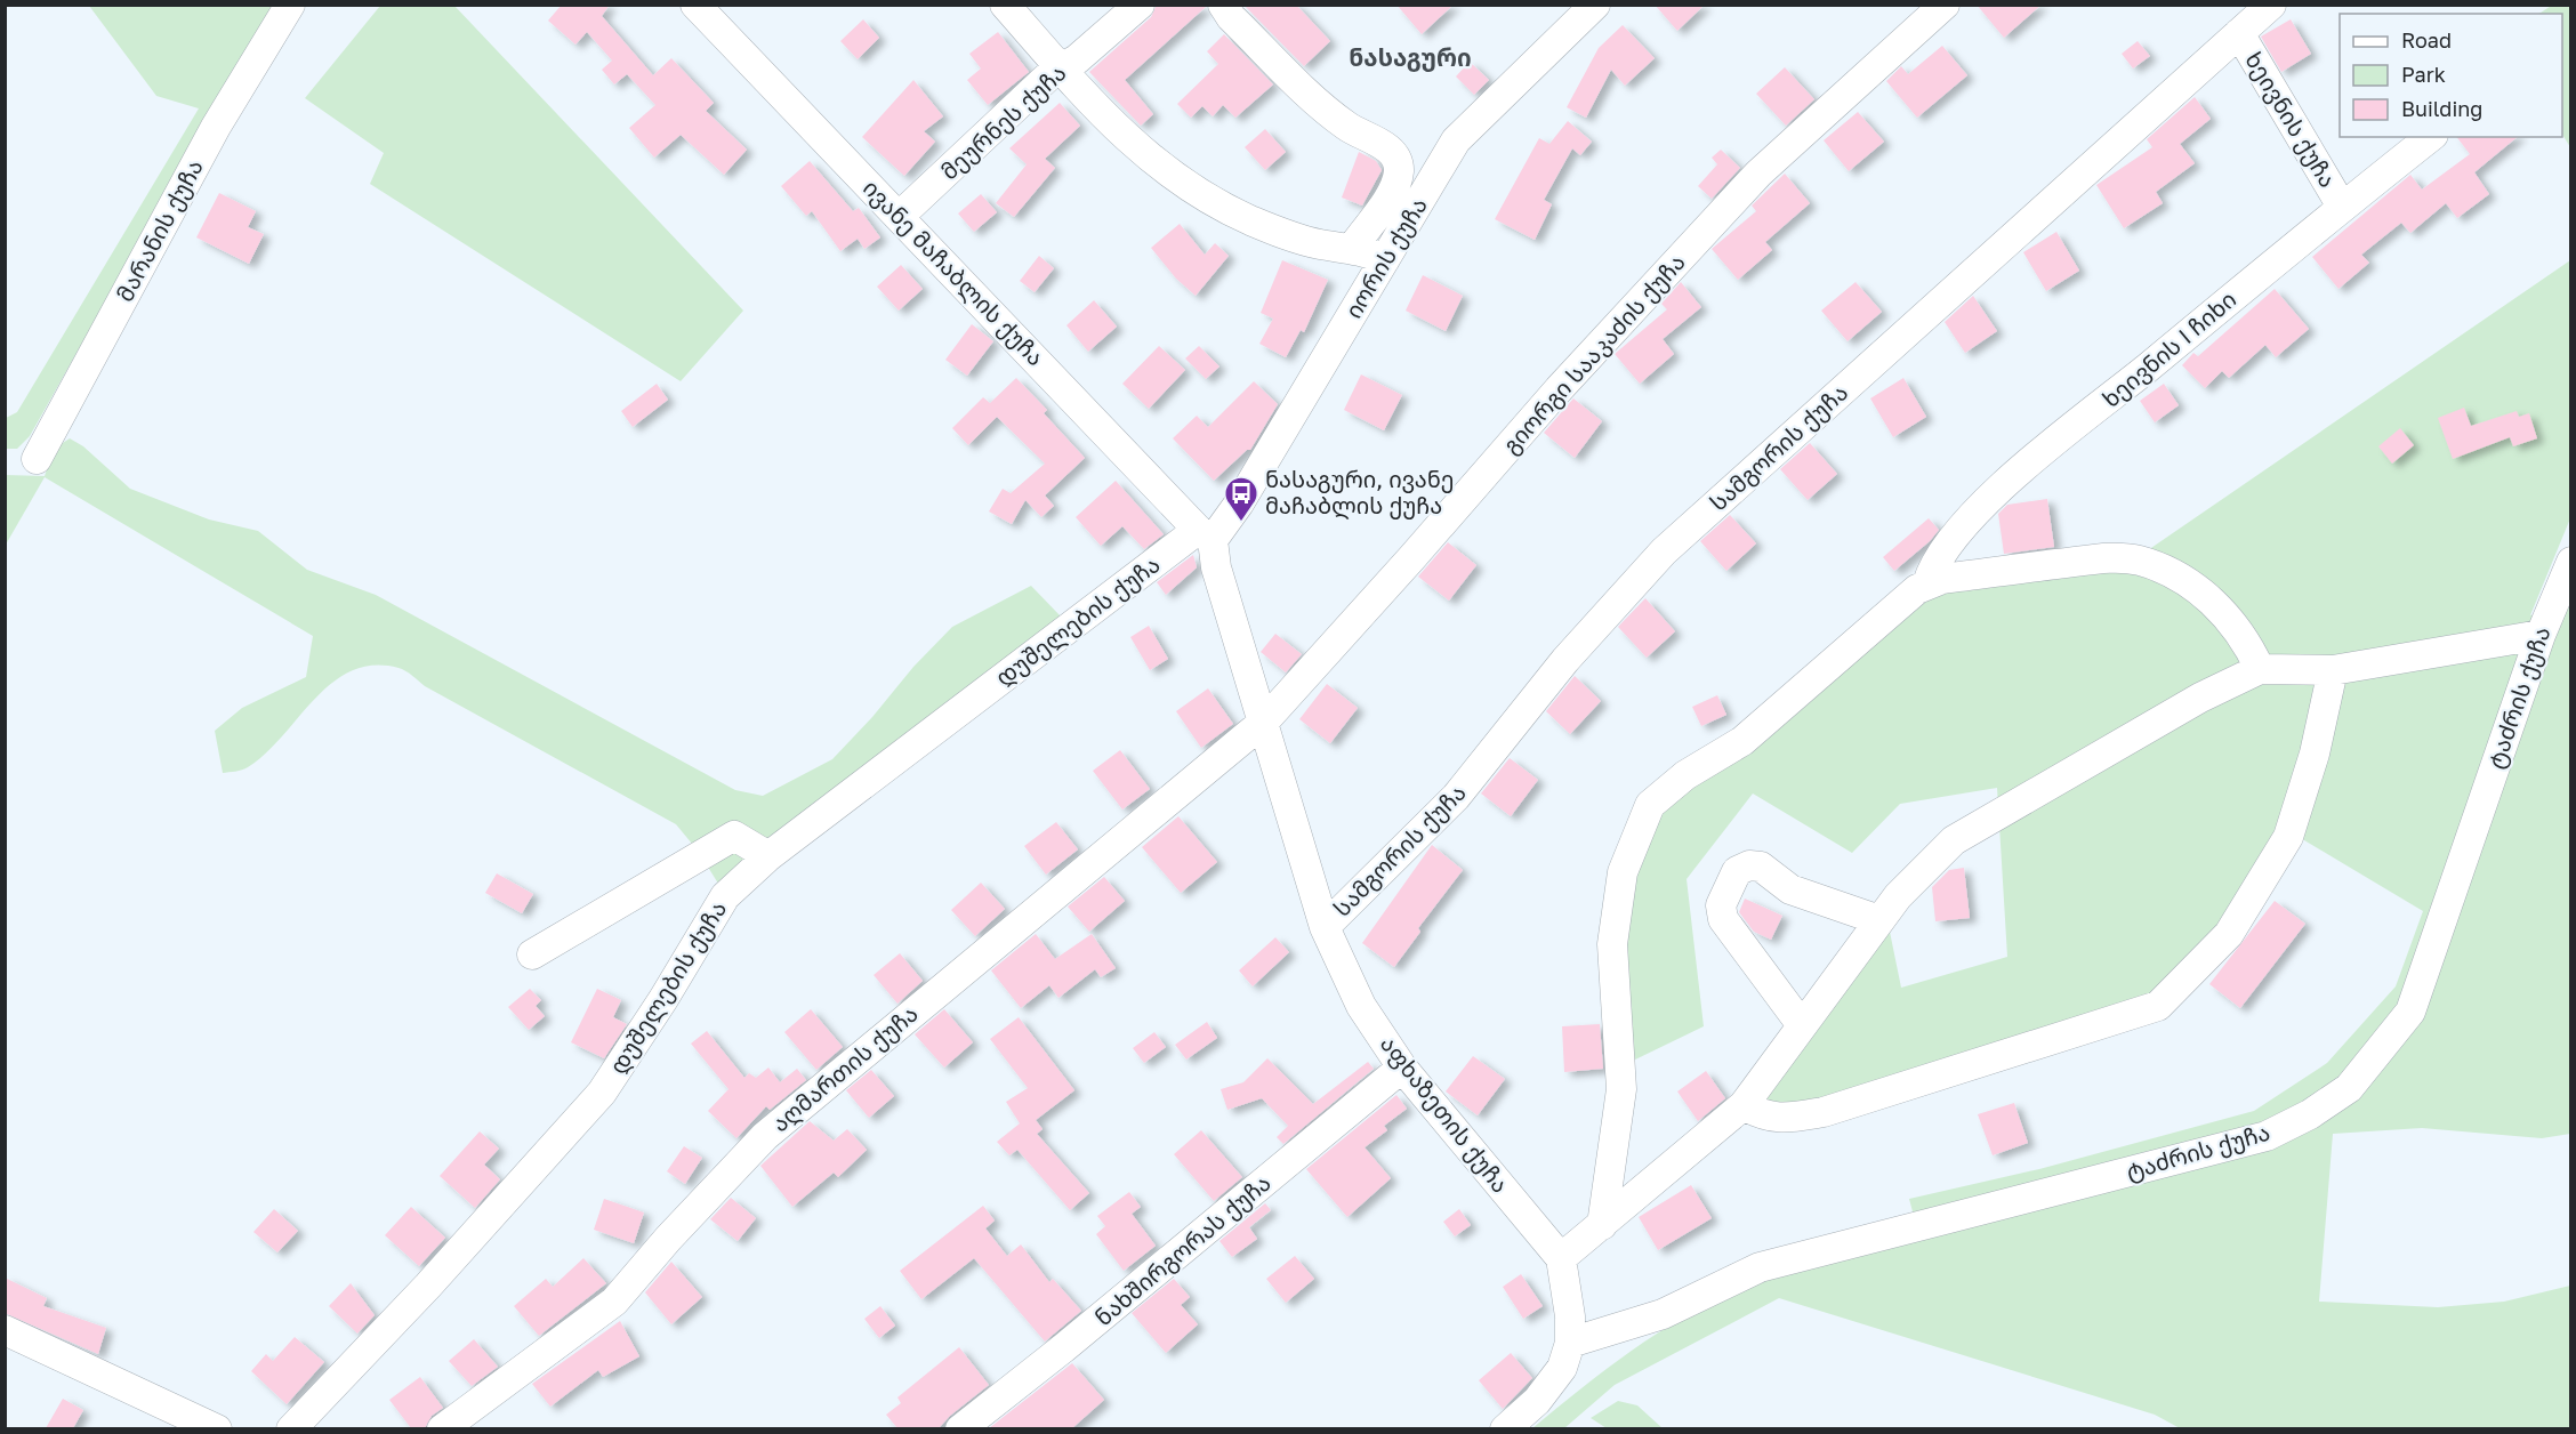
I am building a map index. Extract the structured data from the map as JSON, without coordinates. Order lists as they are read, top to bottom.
{
  "streets": {
    "street": [
      "ხეივნის ქუჩა",
      "მეურნეს ქუჩა",
      "მარანის ქუჩა",
      "იორის ქუჩა",
      "ივანე მაჩაბლის ქუჩა",
      "ხეივნის I ჩიხი",
      "გიორგი სააკაძის ქუჩა",
      "სამგორის ქუჩა",
      "დუშელების ქუჩა",
      "ტაძრის ქუჩა",
      "აღმართის ქუჩა",
      "აფხაზეთის ქუჩა",
      "ნახშირგორას ქუჩა"
    ]
  },
  "crossings": [
    ["ხეივნის ქუჩა", "ხეივნის I ჩიხი"],
    ["ხეივნის ქუჩა", "სამგორის ქუჩა"],
    ["მეურნეს ქუჩა", "ივანე მაჩაბლის ქუჩა"],
    ["იორის ქუჩა", "ივანე მაჩაბლის ქუჩა"],
    ["იორის ქუჩა", "დუშელების ქუჩა"],
    ["იორის ქუჩა", "აფხაზეთის ქუჩა"],
    ["ივანე მაჩაბლის ქუჩა", "დუშელების ქუჩა"],
    ["ივანე მაჩაბლის ქუჩა", "აფხაზეთის ქუჩა"],
    ["გიორგი სააკაძის ქუჩა", "აღმართის ქუჩა"],
    ["გიორგი სააკაძის ქუჩა", "აფხაზეთის ქუჩა"],
    ["სამგორის ქუჩა", "აფხაზეთის ქუჩა"],
    ["დუშელების ქუჩა", "აფხაზეთის ქუჩა"],
    ["აღმართის ქუჩა", "აფხაზეთის ქუჩა"],
    ["აფხაზეთის ქუჩა", "ნახშირგორას ქუჩა"]
  ],
  "districts": ["ნასაგური"],
  "places": {
    "bus stop": ["ნასაგური, ივანე მაჩაბლის ქუჩა"]
  },
  "legend": ["Road", "Park", "Building"]
}
